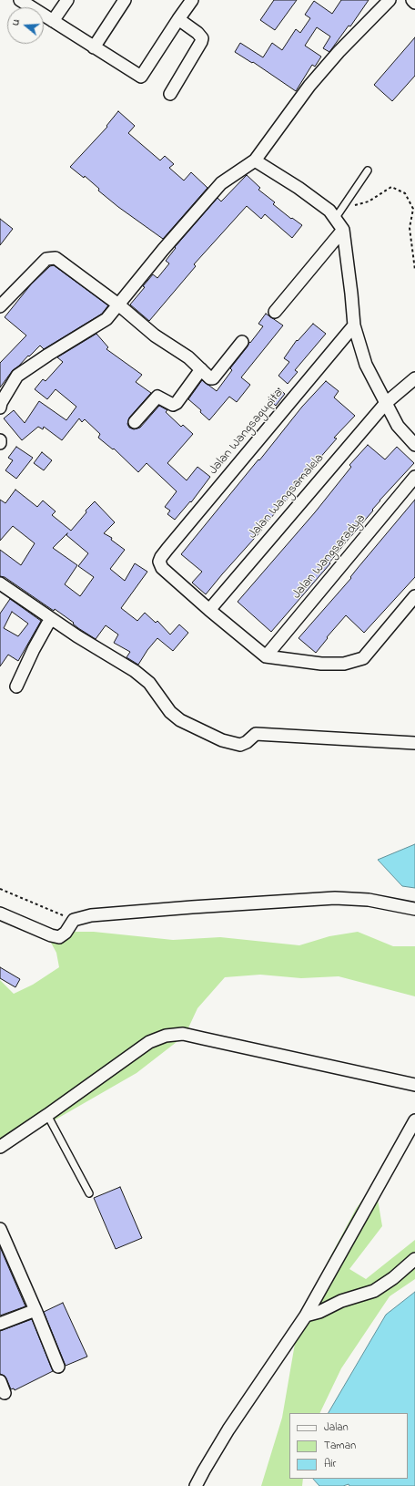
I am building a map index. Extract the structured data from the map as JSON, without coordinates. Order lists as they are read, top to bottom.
{
  "streets": {
    "street": ["Jalan Wangsagupita", "Jalan Wangsamalela", "Jalan Wangsaradya"]
  },
  "crossings": [
    ["Jalan Wangsagupita", "Jalan Wangsamalela"]
  ],
  "legend": ["Jalan", "Taman", "Air"],
  "north": "left"
}
